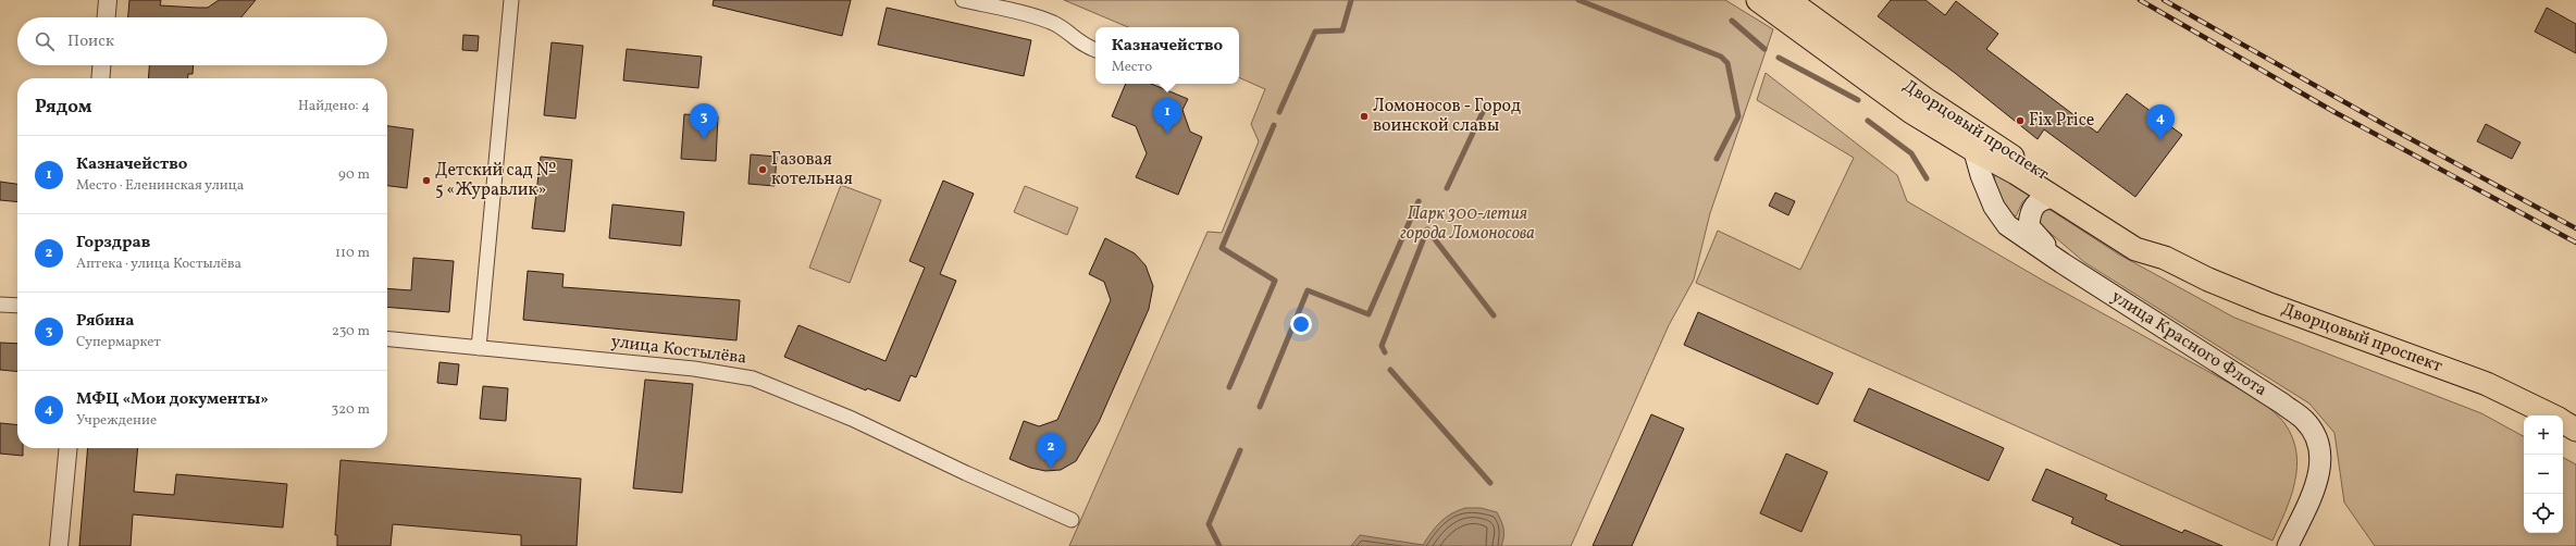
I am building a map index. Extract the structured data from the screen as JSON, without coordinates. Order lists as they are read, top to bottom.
{
  "streets": {
    "main road": ["Дворцовый проспект", "улица Красного Флота"],
    "street": ["улица Костылёва"]
  },
  "crossings": [
    ["Дворцовый проспект", "улица Красного Флота"]
  ],
  "parks": ["Парк 300-летия города Ломоносова"],
  "places": [
    "Ломоносов - Город воинской славы",
    "Fix Price",
    "Газовая котельная",
    "Детский сад № 5 «Журавлик»"
  ],
  "page": {
    "search": "Поиск",
    "popup": ["Казначейство", "Место"],
    "heading": ["Рядом", "Найдено: 4"],
    "pins": [
      "1",
      "3",
      "4",
      "2"
    ],
    "list": [
      {
        "mark": "1",
        "name": "Казначейство",
        "note": "Место · Еленинская улица",
        "value": "90 m"
      },
      {
        "mark": "2",
        "name": "Горздрав",
        "note": "Аптека · улица Костылёва",
        "value": "110 m"
      },
      {
        "mark": "3",
        "name": "Рябина",
        "note": "Супермаркет",
        "value": "230 m"
      },
      {
        "mark": "4",
        "name": "МФЦ «Мои документы»",
        "note": "Учреждение",
        "value": "320 m"
      }
    ],
    "map_buttons": ["+", "−"]
  }
}
